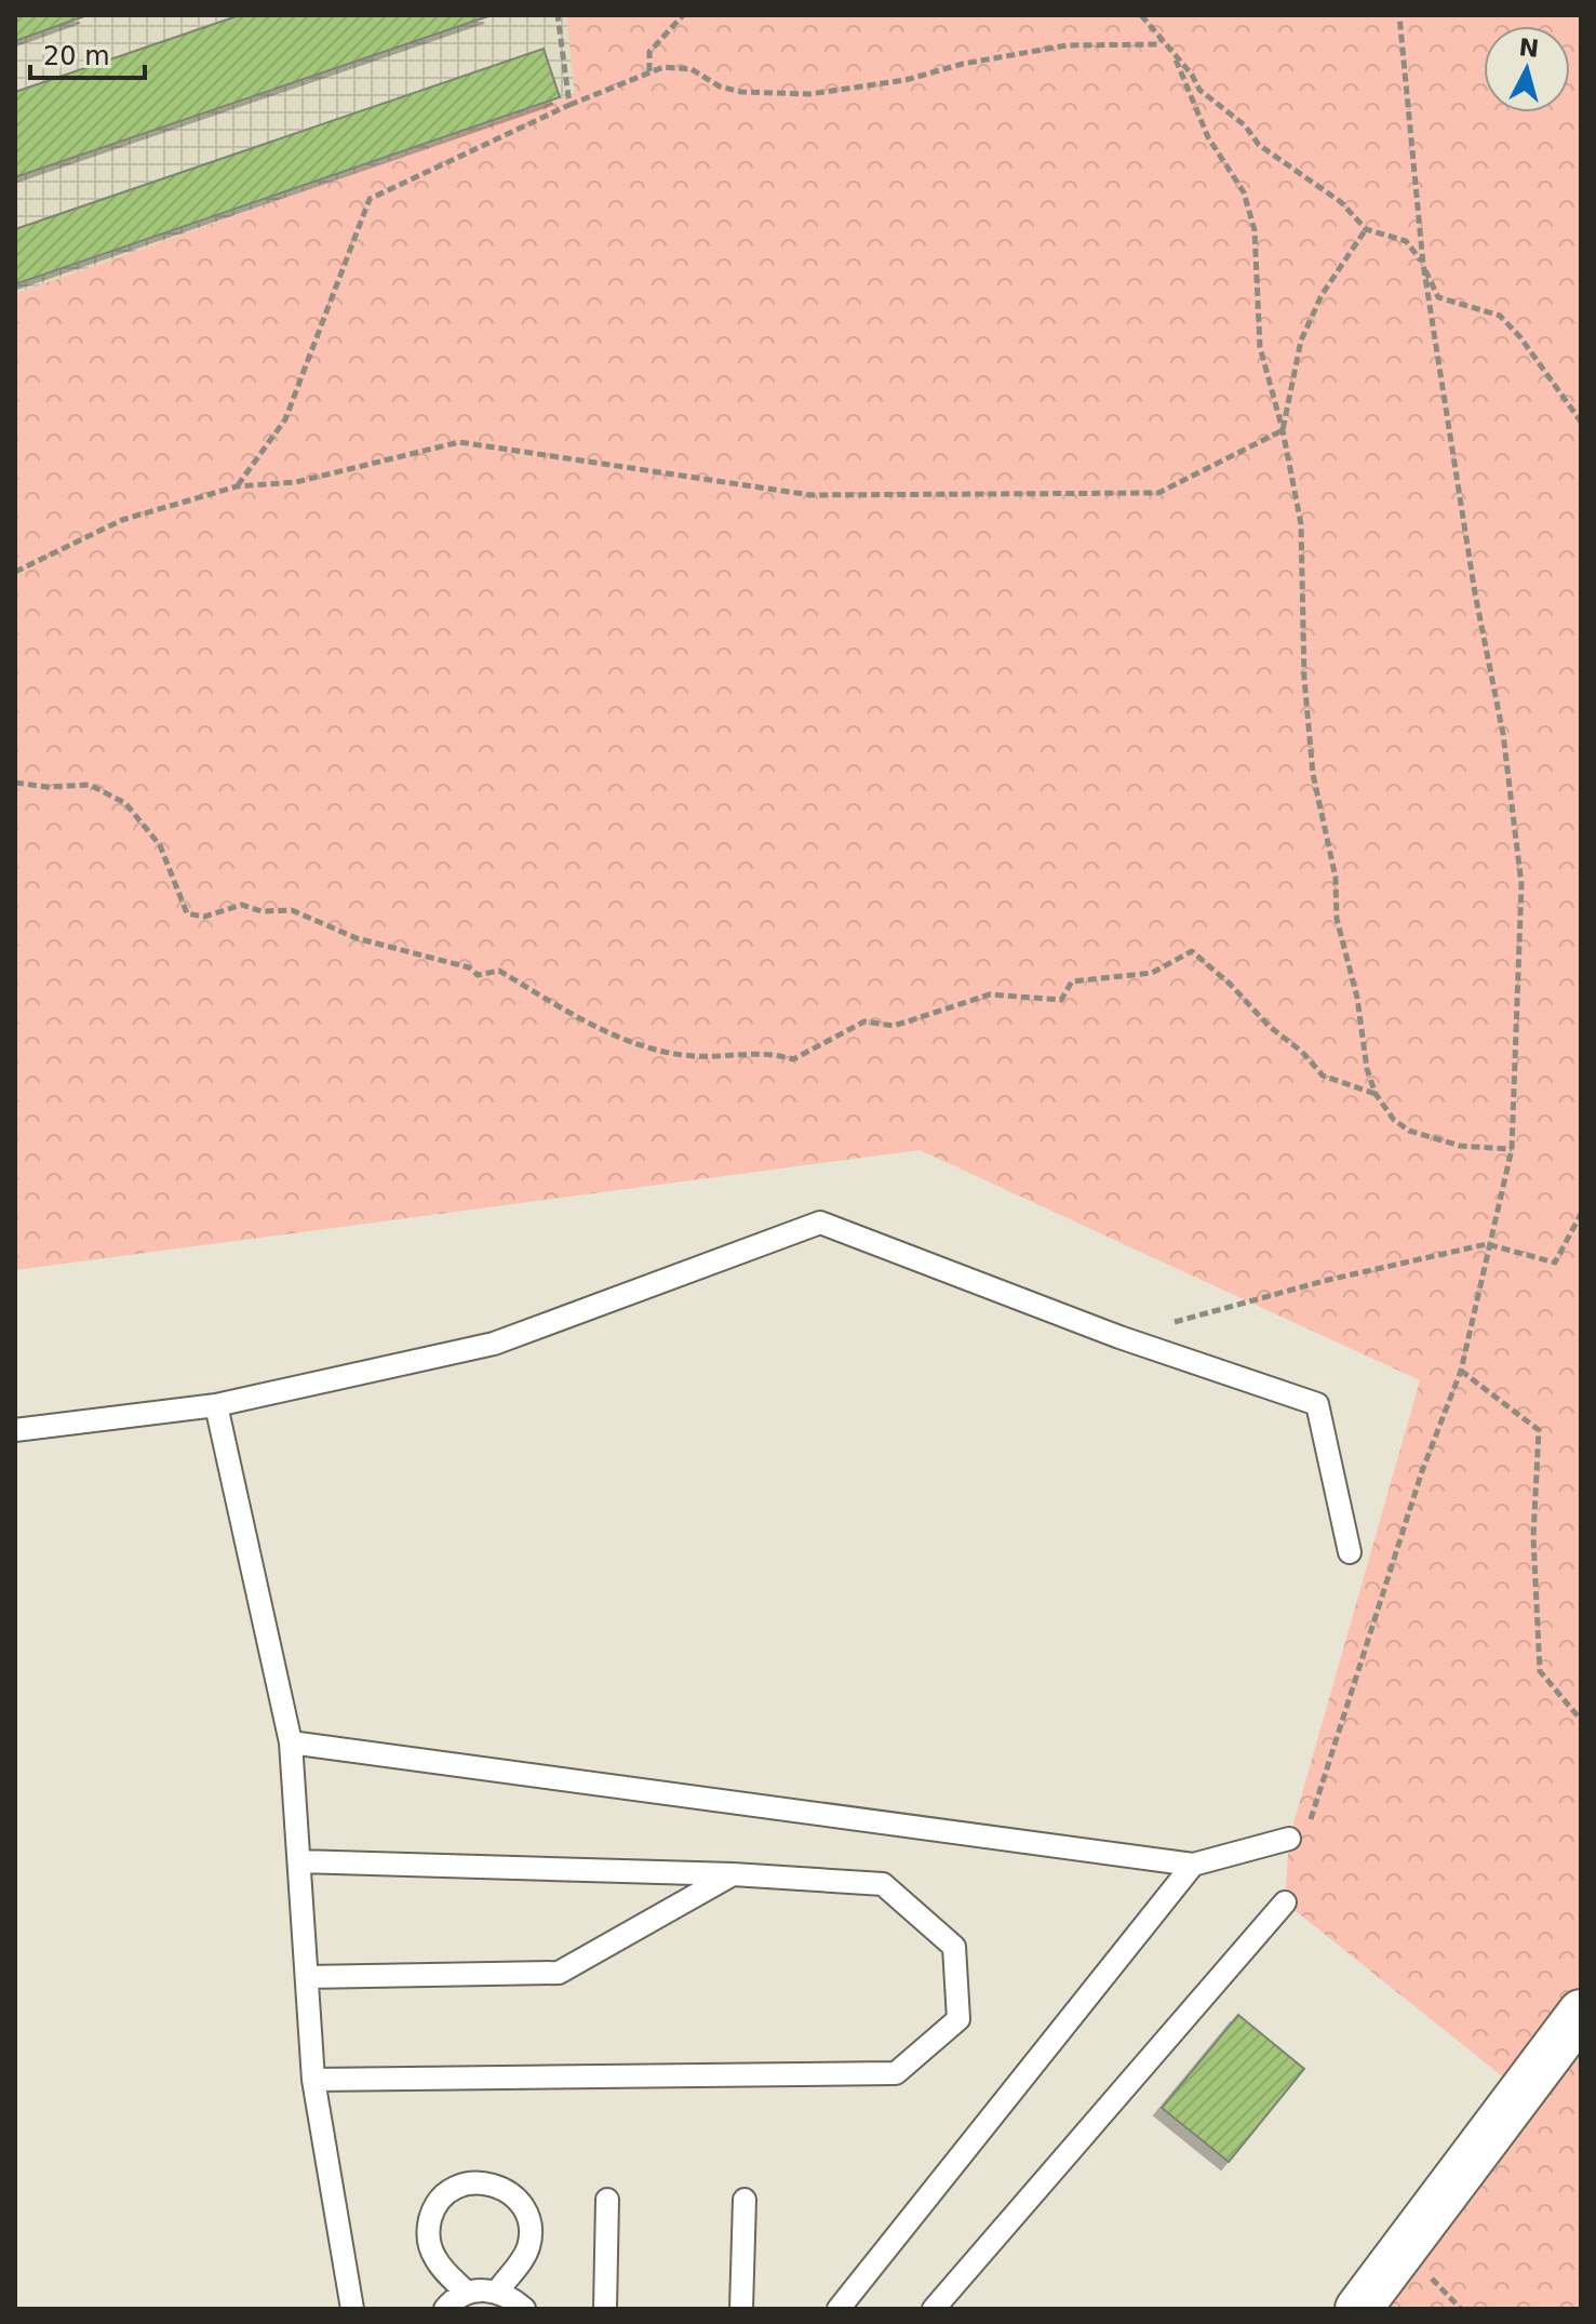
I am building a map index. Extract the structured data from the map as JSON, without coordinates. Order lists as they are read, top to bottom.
{
  "scale_bar": "20 m",
  "north": "top"
}
